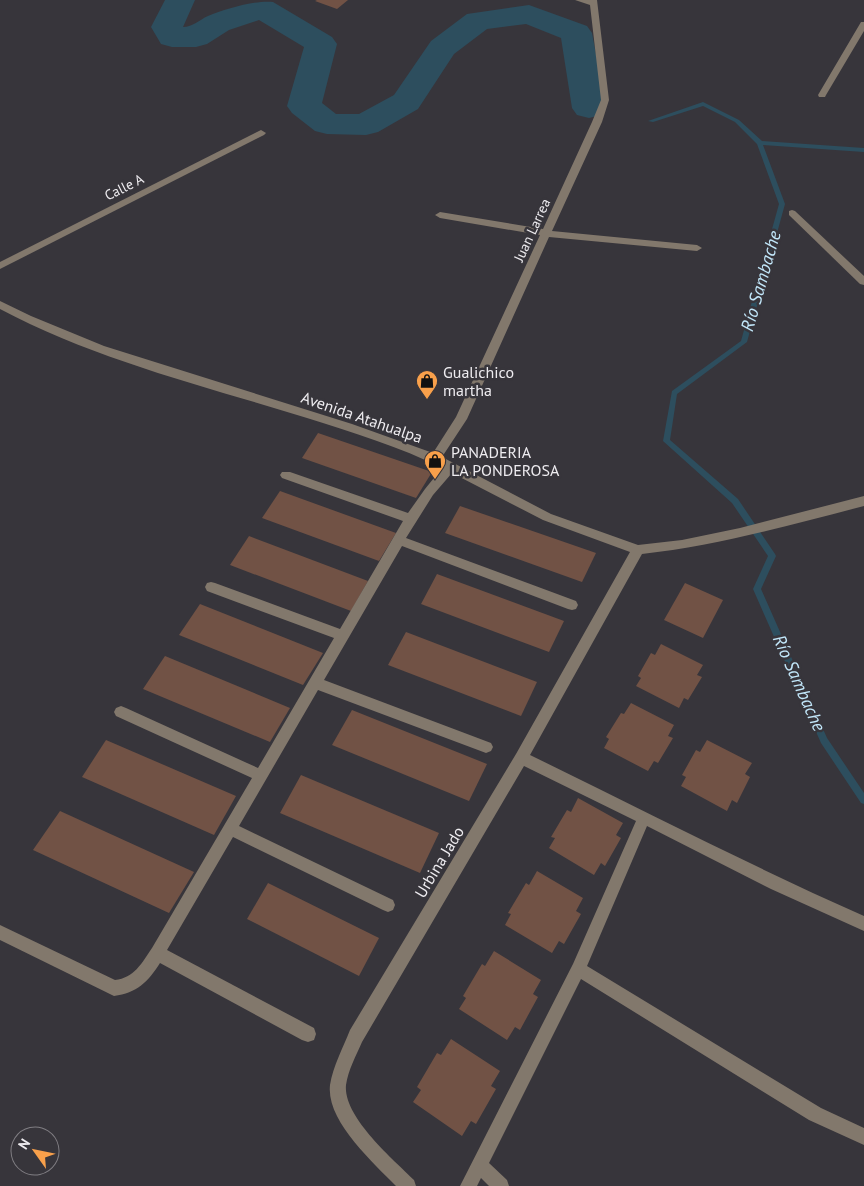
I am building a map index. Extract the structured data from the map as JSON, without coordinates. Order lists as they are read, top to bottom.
{
  "streets": {
    "street": [
      "Calle A",
      "Juan Larrea",
      "Avenida Atahualpa",
      "Urbina Jado"
    ]
  },
  "crossings": [
    ["Juan Larrea", "Avenida Atahualpa"],
    ["Avenida Atahualpa", "Urbina Jado"]
  ],
  "water": ["Río Sambache"],
  "places": {
    "shop": ["Gualichico martha", "PANADERIA LA PONDEROSA"]
  },
  "north": "top left"
}
